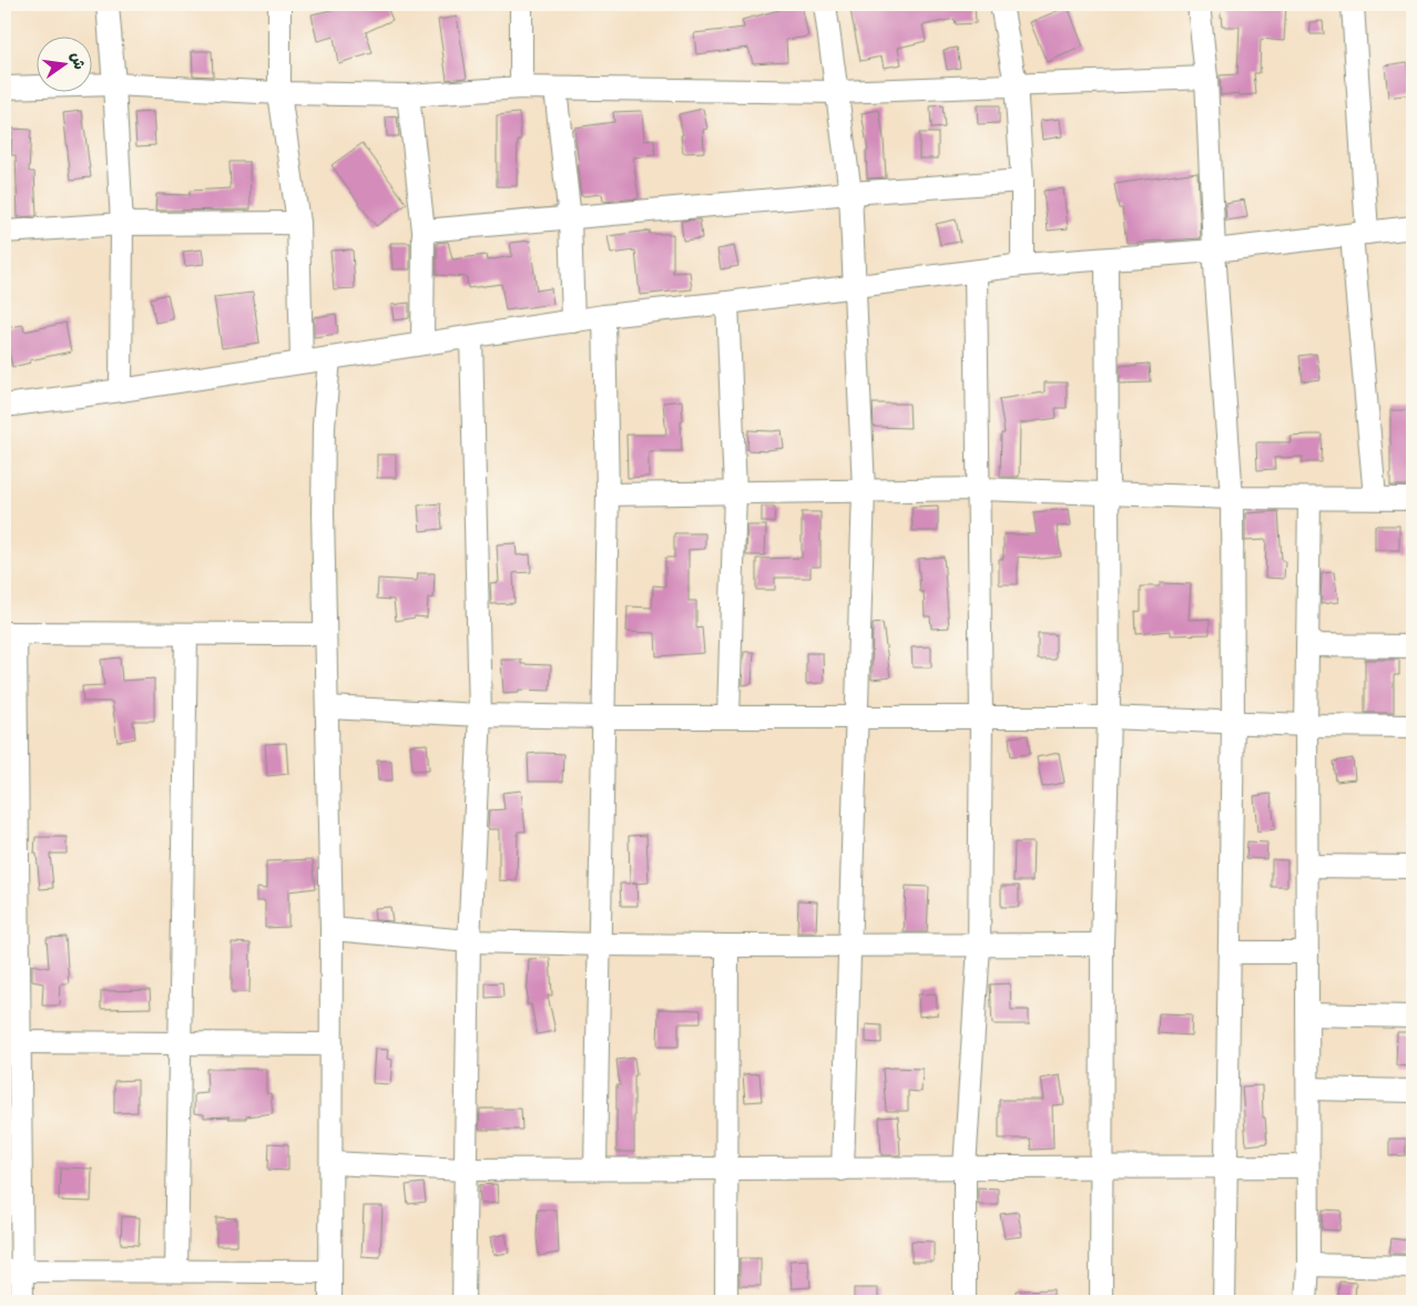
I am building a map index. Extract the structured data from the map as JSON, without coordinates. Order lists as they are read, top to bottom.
{
  "north": "right"
}
